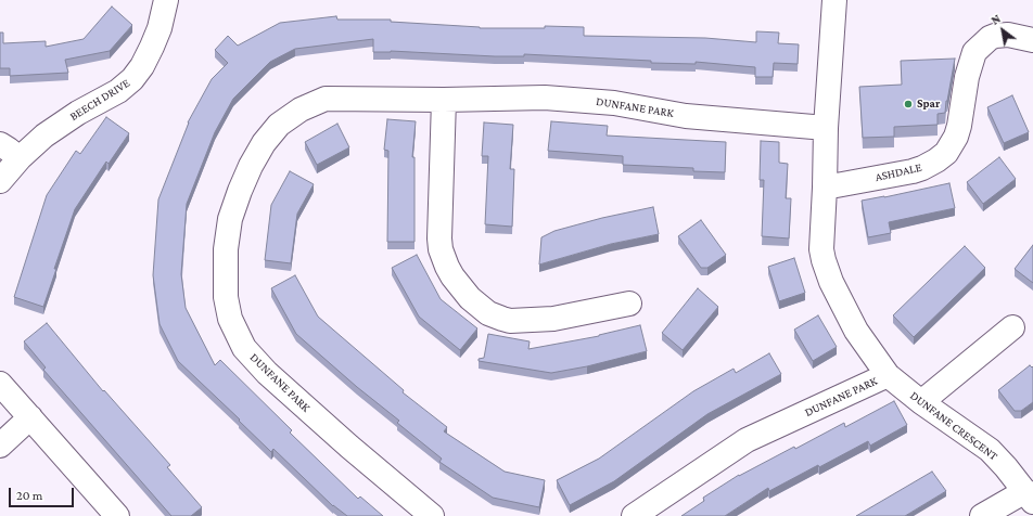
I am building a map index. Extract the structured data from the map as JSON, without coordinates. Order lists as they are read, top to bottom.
{
  "streets": {
    "street": [
      "BEECH DRIVE",
      "DUNFANE PARK",
      "ASHDALE",
      "DUNFANE CRESCENT"
    ]
  },
  "crossings": [
    ["DUNFANE PARK", "ASHDALE"],
    ["DUNFANE PARK", "DUNFANE CRESCENT"]
  ],
  "places": ["Spar"],
  "scale_bar": "20 m",
  "north": "top left"
}
